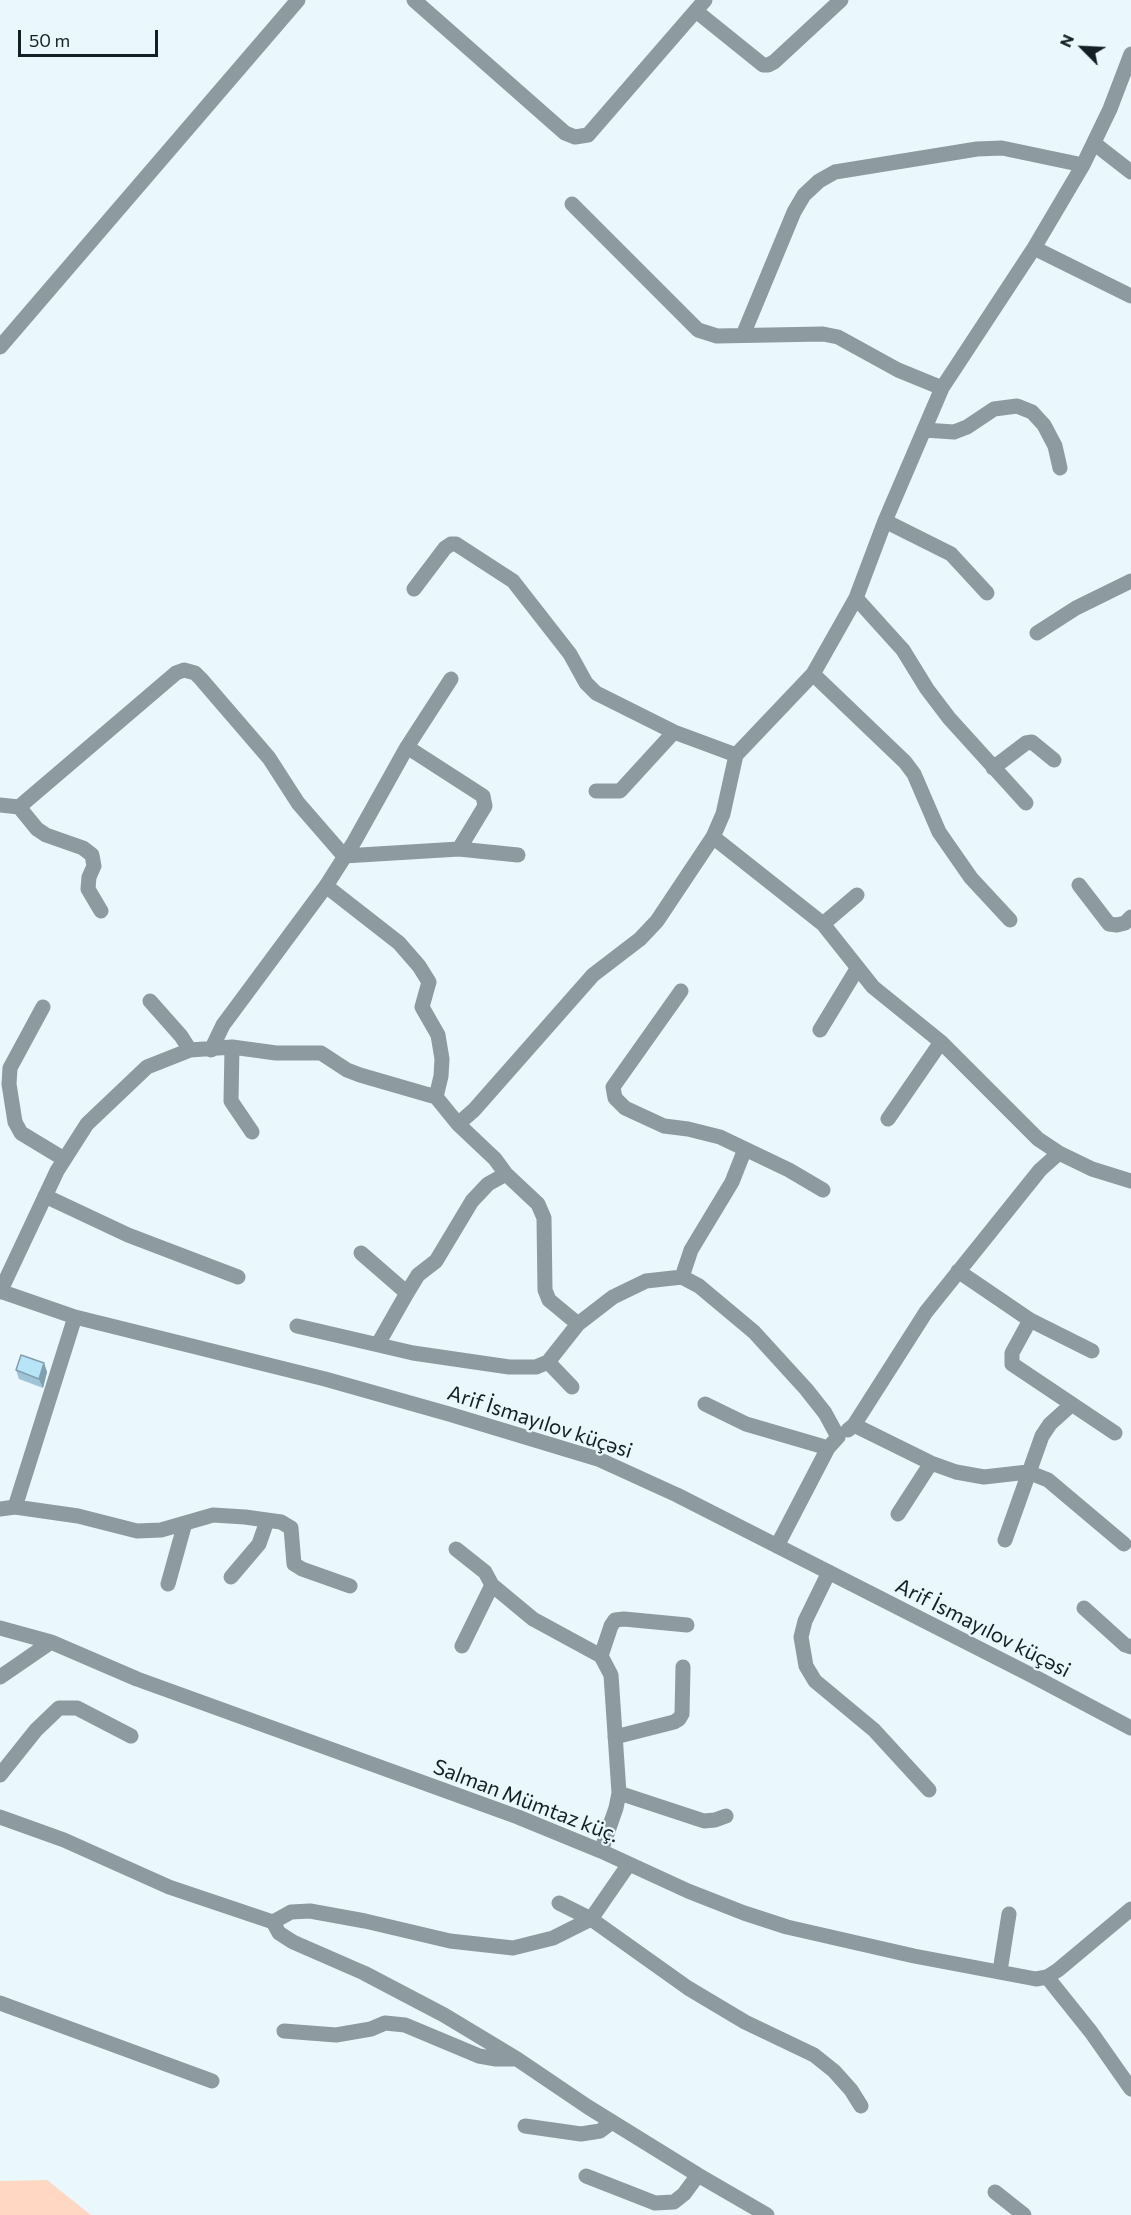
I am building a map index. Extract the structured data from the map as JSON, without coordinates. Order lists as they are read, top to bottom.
{
  "streets": {
    "street": ["Arif İsmayılov küçəsi", "Salman Mümtaz küç."]
  },
  "scale_bar": "50 m",
  "north": "top left"
}
